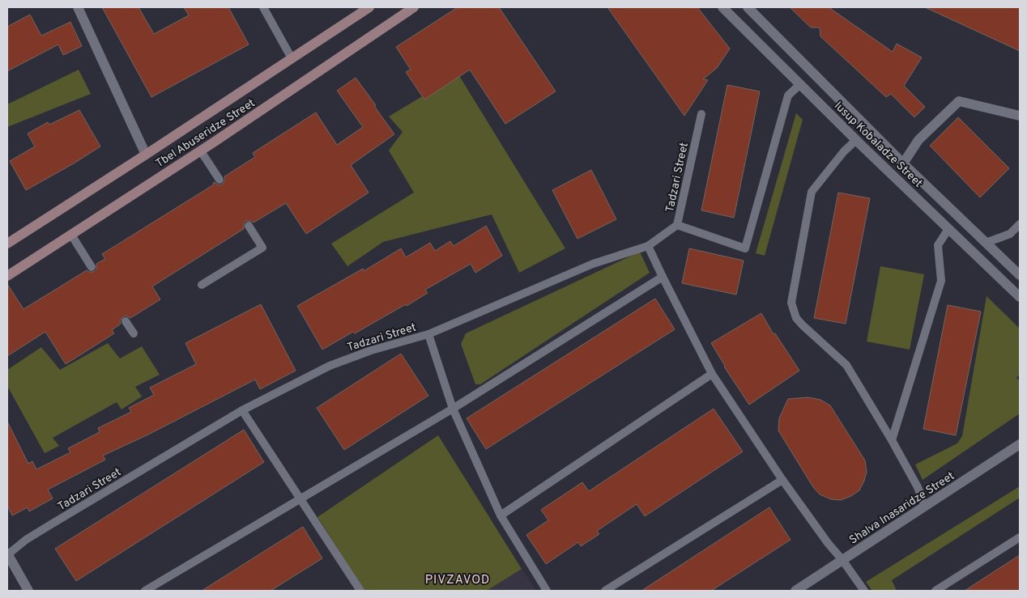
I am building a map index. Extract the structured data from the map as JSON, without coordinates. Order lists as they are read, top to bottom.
{
  "streets": {
    "main road": ["Tbel Abuseridze Street"],
    "street": ["Iusup Kobaladze Street", "Shalva Inasaridze Street"],
    "lane": ["Tadzari Street"]
  },
  "districts": ["PIVZAVOD"]
}
